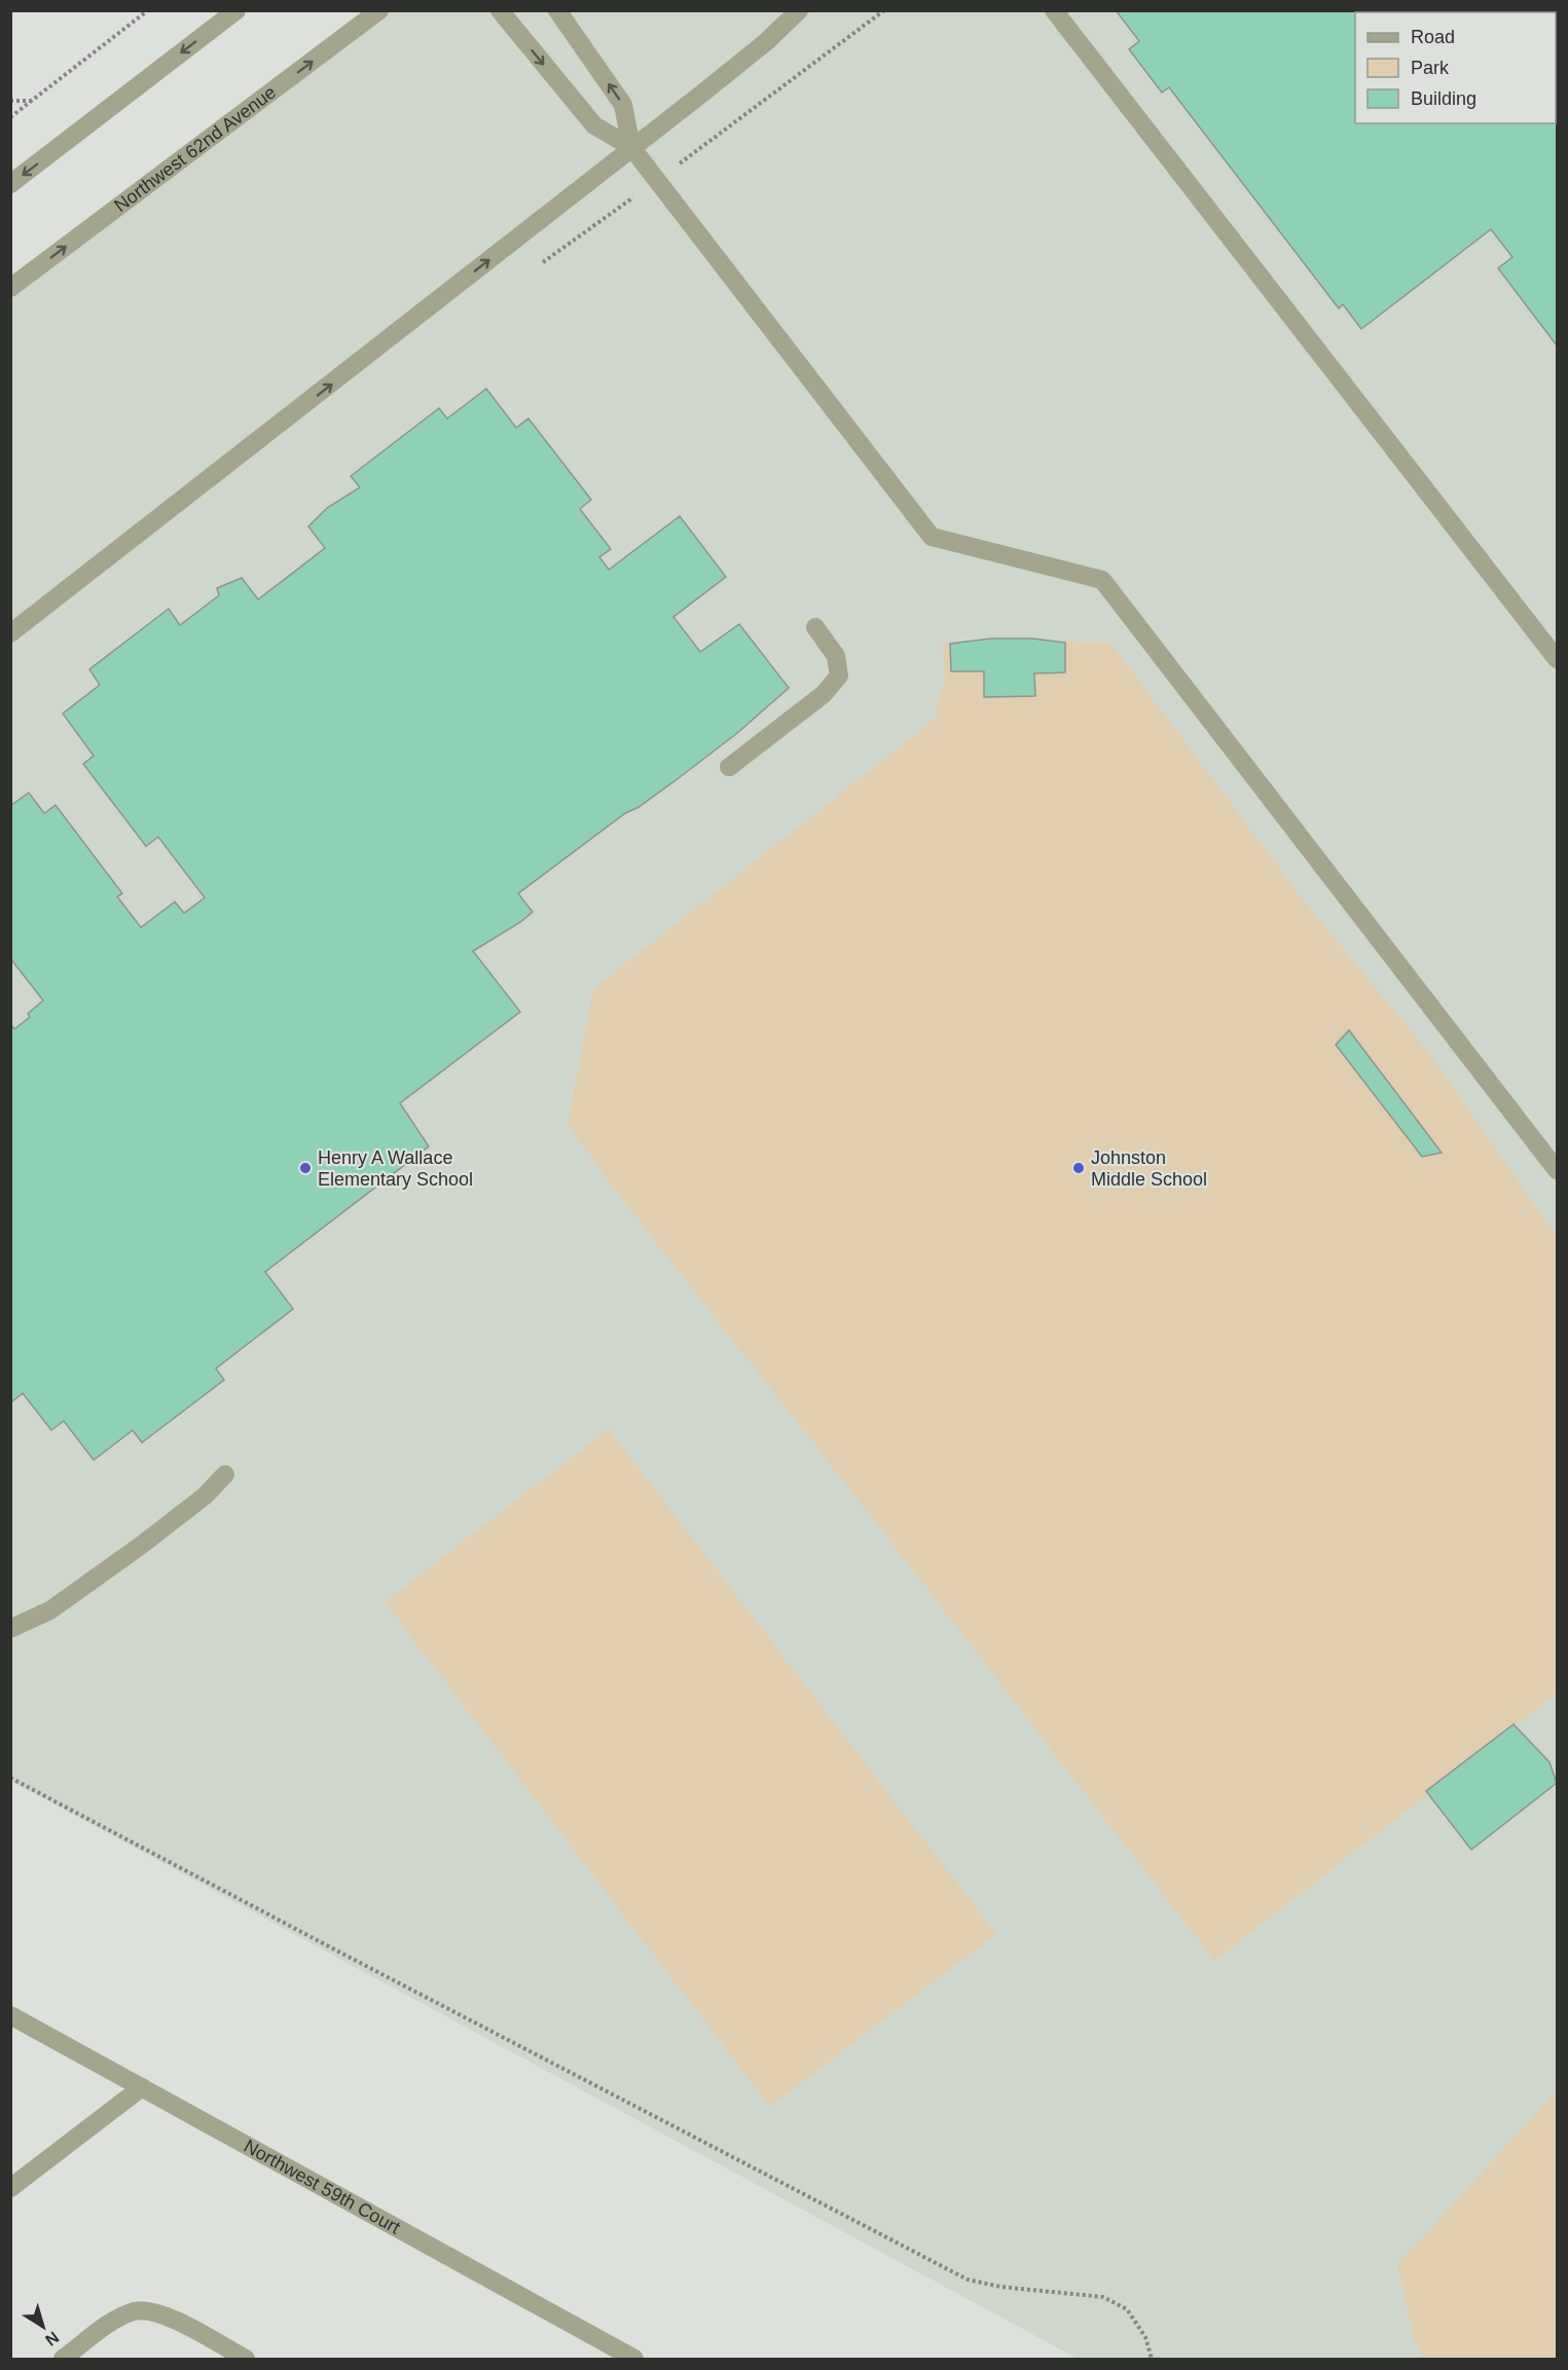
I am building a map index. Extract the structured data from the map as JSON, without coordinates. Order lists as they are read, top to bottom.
{
  "streets": {
    "street": ["Northwest 62nd Avenue", "Northwest 59th Court"]
  },
  "places": ["Henry A Wallace Elementary School", "Johnston Middle School"],
  "legend": ["Road", "Park", "Building"],
  "north": "bottom right"
}
